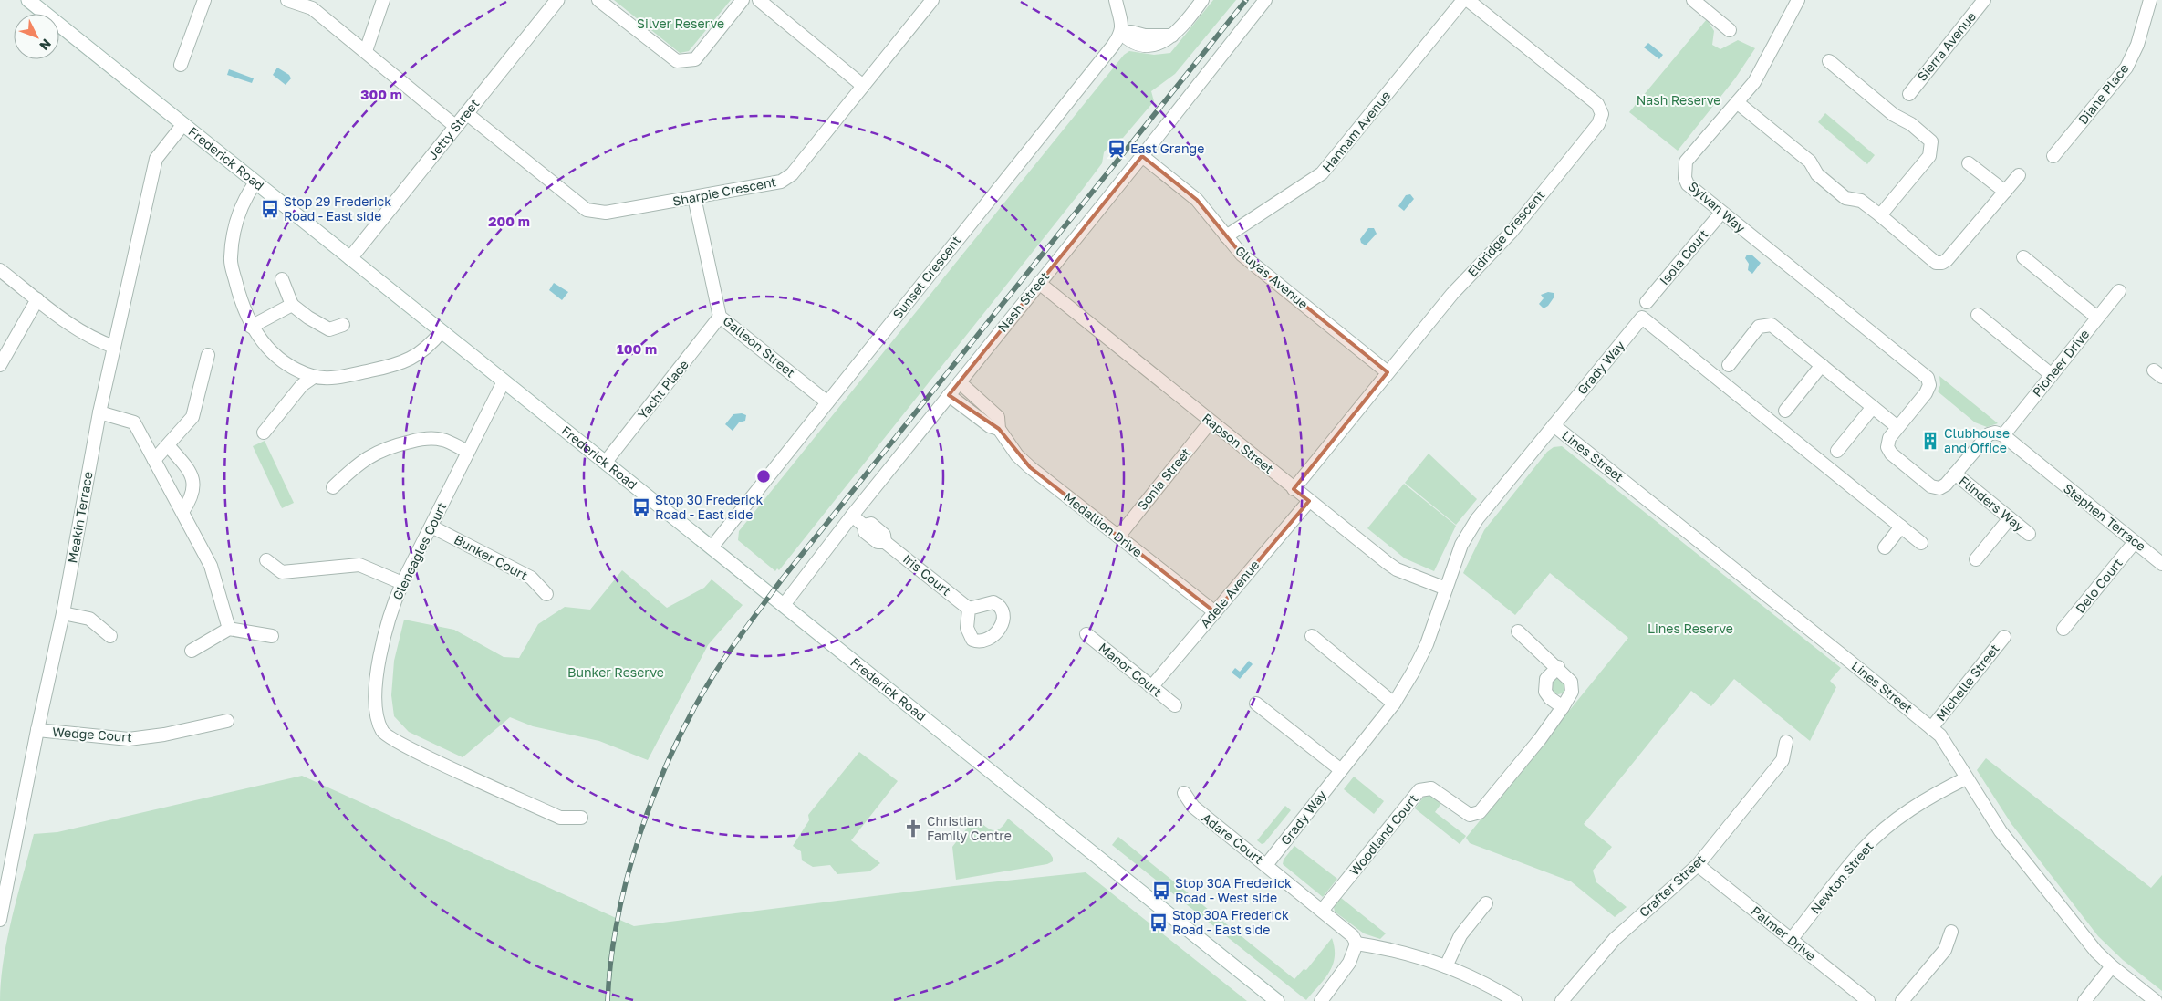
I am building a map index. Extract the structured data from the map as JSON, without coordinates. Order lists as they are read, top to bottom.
{
  "streets": {
    "main road": ["Jetty Street", "Frederick Road"],
    "street": [
      "Sierra Avenue",
      "Diane Place",
      "Hannam Avenue",
      "Sharpie Crescent",
      "Sylvan Way",
      "Eldridge Crescent",
      "Isola Court",
      "Sunset Crescent",
      "Gluyas Avenue",
      "Nash Street",
      "Galleon Street",
      "Pioneer Drive",
      "Grady Way",
      "Yacht Place",
      "Rapson Street",
      "Lines Street",
      "Sonia Street",
      "Flinders Way",
      "Meakin Terrace",
      "Stephen Terrace",
      "Medallion Drive",
      "Gleneagles Court",
      "Bunker Court",
      "Iris Court",
      "Delo Court",
      "Adele Avenue",
      "Manor Court",
      "Michelle Street",
      "Wedge Court",
      "Woodland Court",
      "Adare Court",
      "Newton Street",
      "Crafter Street",
      "Palmer Drive"
    ]
  },
  "crossings": [
    ["Jetty Street", "Frederick Road"],
    ["Jetty Street", "Sharpie Crescent"],
    ["Hannam Avenue", "Gluyas Avenue"],
    ["Frederick Road", "Sunset Crescent"],
    ["Frederick Road", "Nash Street"],
    ["Frederick Road", "Yacht Place"],
    ["Frederick Road", "Meakin Terrace"],
    ["Frederick Road", "Gleneagles Court"],
    ["Sharpie Crescent", "Galleon Street"],
    ["Sylvan Way", "Isola Court"],
    ["Eldridge Crescent", "Gluyas Avenue"],
    ["Eldridge Crescent", "Rapson Street"],
    ["Sunset Crescent", "Galleon Street"],
    ["Gluyas Avenue", "Nash Street"],
    ["Nash Street", "Rapson Street"],
    ["Nash Street", "Medallion Drive"],
    ["Nash Street", "Iris Court"],
    ["Galleon Street", "Yacht Place"],
    ["Pioneer Drive", "Stephen Terrace"],
    ["Grady Way", "Rapson Street"],
    ["Grady Way", "Lines Street"],
    ["Grady Way", "Adare Court"],
    ["Rapson Street", "Sonia Street"],
    ["Rapson Street", "Adele Avenue"],
    ["Lines Street", "Michelle Street"],
    ["Lines Street", "Newton Street"],
    ["Sonia Street", "Medallion Drive"],
    ["Meakin Terrace", "Wedge Court"],
    ["Stephen Terrace", "Delo Court"],
    ["Medallion Drive", "Adele Avenue"],
    ["Gleneagles Court", "Bunker Court"],
    ["Adele Avenue", "Manor Court"],
    ["Woodland Court", "Adare Court"],
    ["Newton Street", "Palmer Drive"],
    ["Crafter Street", "Palmer Drive"]
  ],
  "parks": [
    "Silver Reserve",
    "Nash Reserve",
    "Lines Reserve",
    "Bunker Reserve"
  ],
  "places": {
    "station": ["East Grange"],
    "bus stop": [
      "Stop 29 Frederick Road - East side",
      "Stop 30 Frederick Road - East side",
      "Stop 30A Frederick Road - West side",
      "Stop 30A Frederick Road - East side"
    ],
    "building": ["Clubhouse and Office"],
    "church": ["Christian Family Centre"]
  },
  "north": "bottom right",
  "rings": ["300 m", "200 m", "100 m"]
}
